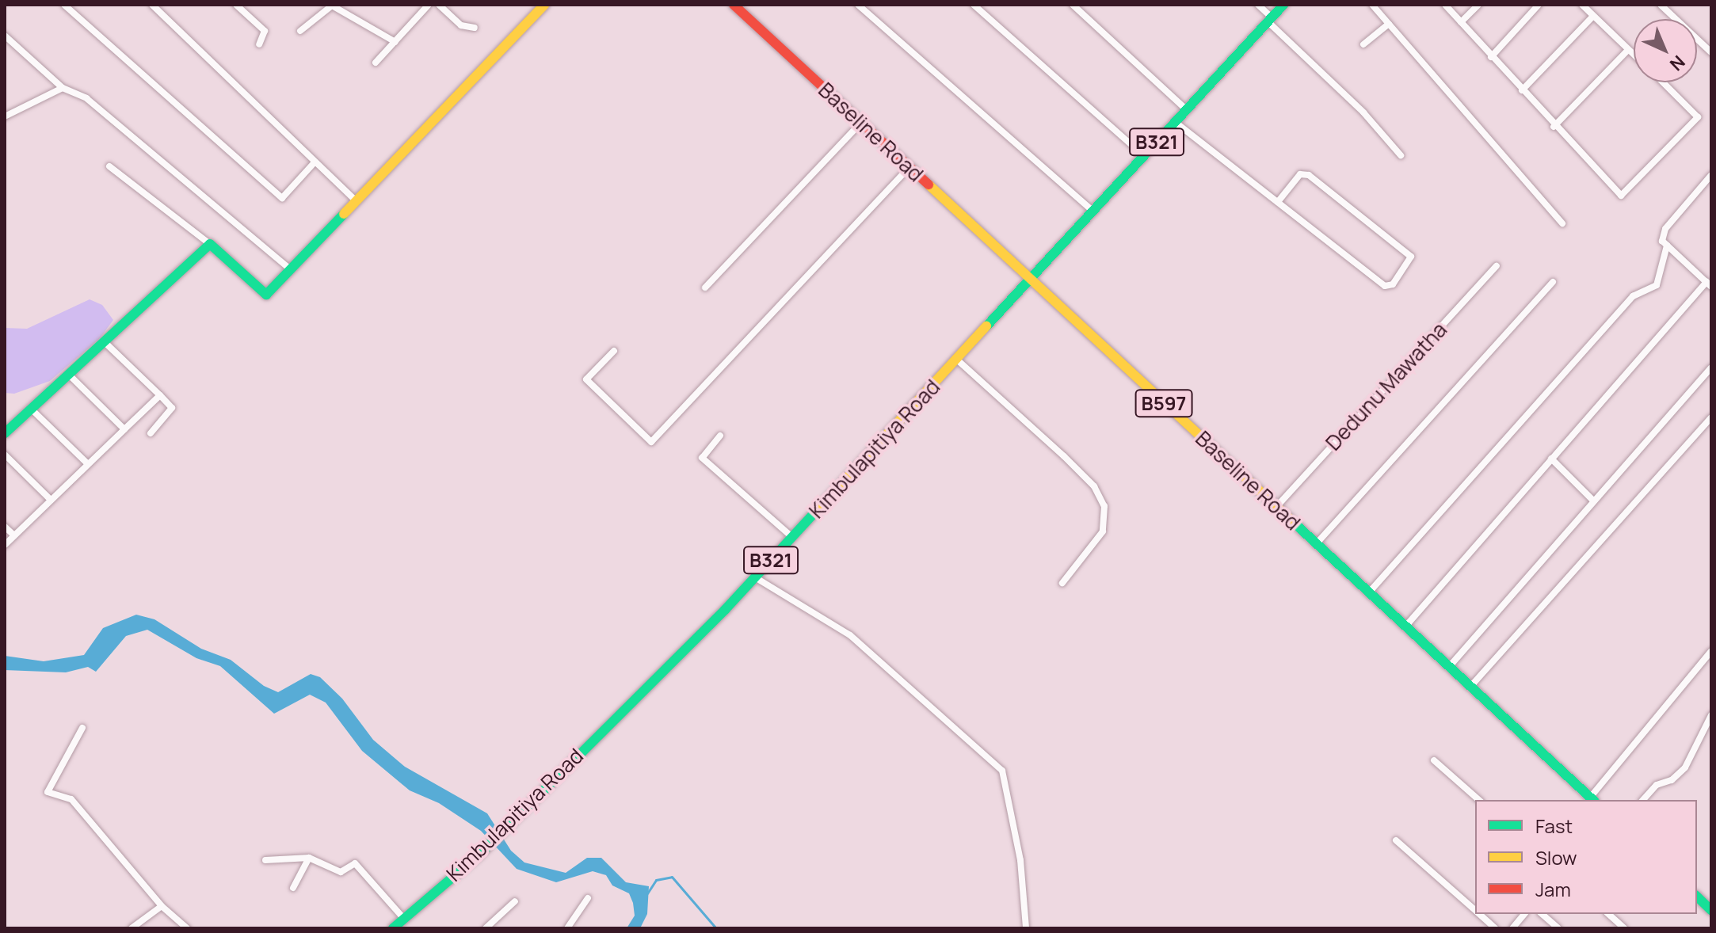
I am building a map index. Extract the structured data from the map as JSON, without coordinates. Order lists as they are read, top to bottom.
{
  "streets": {
    "main road": [
      "Baseline Road",
      "B321",
      "B597",
      "Kimbulapitiya Road"
    ],
    "street": ["Dedunu Mawatha"]
  },
  "crossings": [
    ["Baseline Road", "Dedunu Mawatha"],
    ["Baseline Road", "Kimbulapitiya Road"]
  ],
  "legend": ["Fast", "Slow", "Jam"],
  "north": "bottom right"
}
